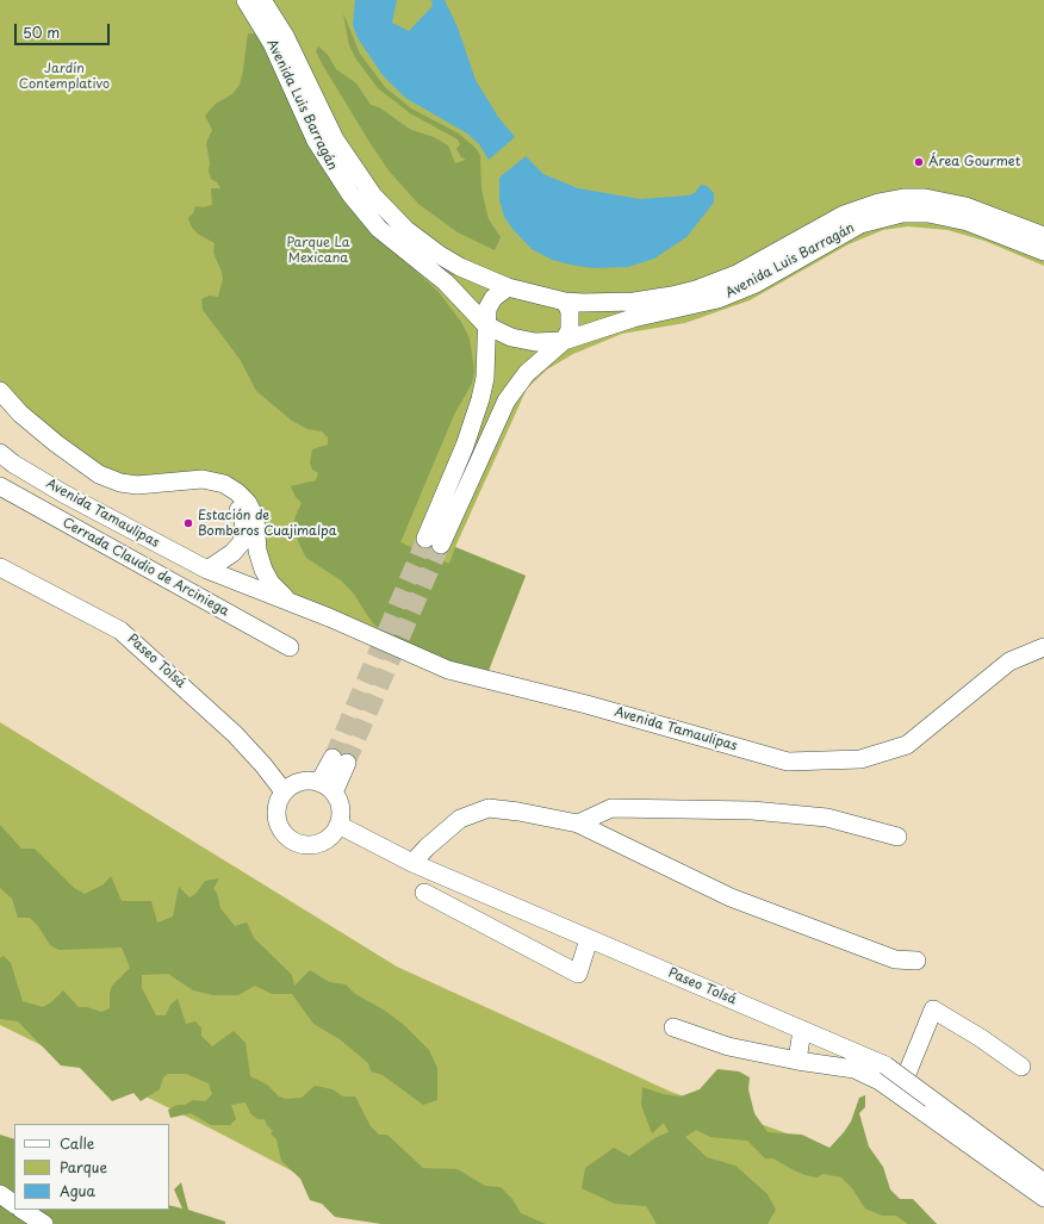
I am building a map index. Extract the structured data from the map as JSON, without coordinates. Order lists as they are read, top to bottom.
{
  "streets": {
    "street": [
      "Avenida Luis Barragán",
      "Avenida Tamaulipas",
      "Cerrada Claudio de Arciniega",
      "Paseo Tolsá"
    ]
  },
  "parks": ["Jardín Contemplativo", "Parque La Mexicana"],
  "places": ["Área Gourmet", "Estación de Bomberos Cuajimalpa"],
  "legend": ["Calle", "Parque", "Agua"],
  "scale_bar": "50 m"
}
